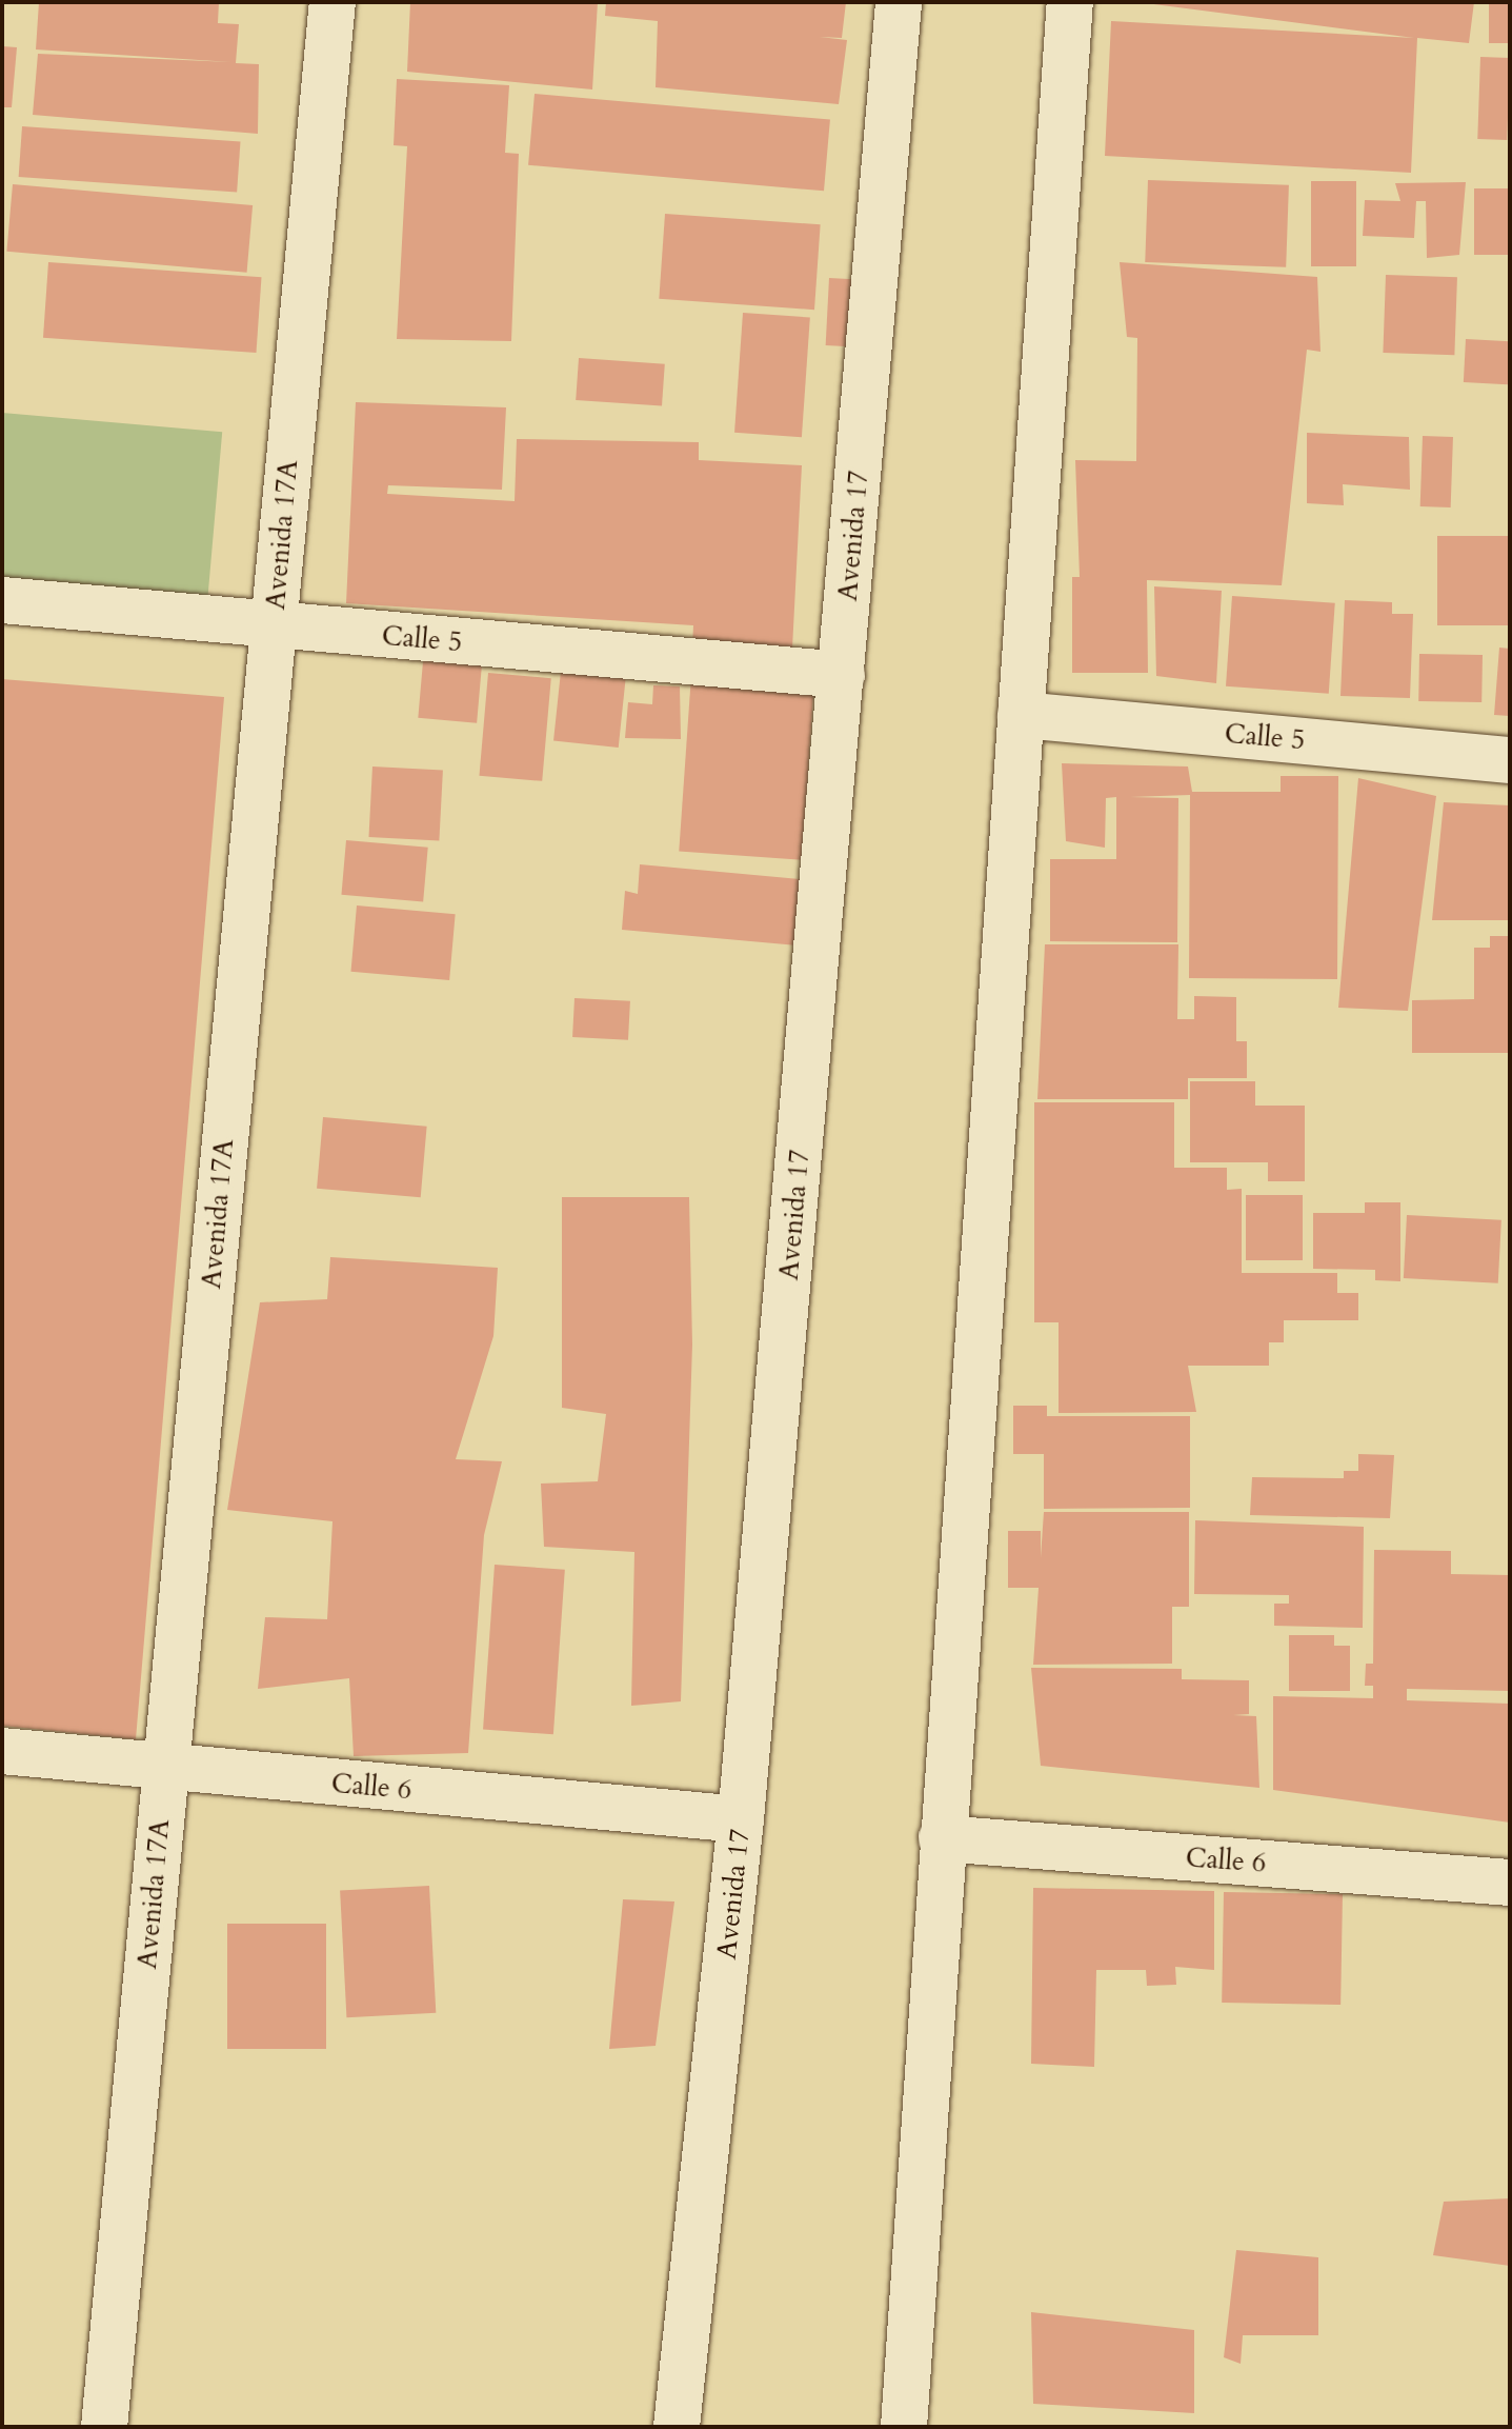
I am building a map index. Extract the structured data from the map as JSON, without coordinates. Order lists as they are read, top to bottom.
{
  "streets": {
    "street": [
      "Avenida 17A",
      "Avenida 17",
      "Calle 5",
      "Calle 6"
    ]
  },
  "crossings": [
    ["Avenida 17A", "Calle 5"],
    ["Avenida 17A", "Calle 6"],
    ["Avenida 17", "Calle 5"],
    ["Avenida 17", "Calle 6"]
  ]
}
